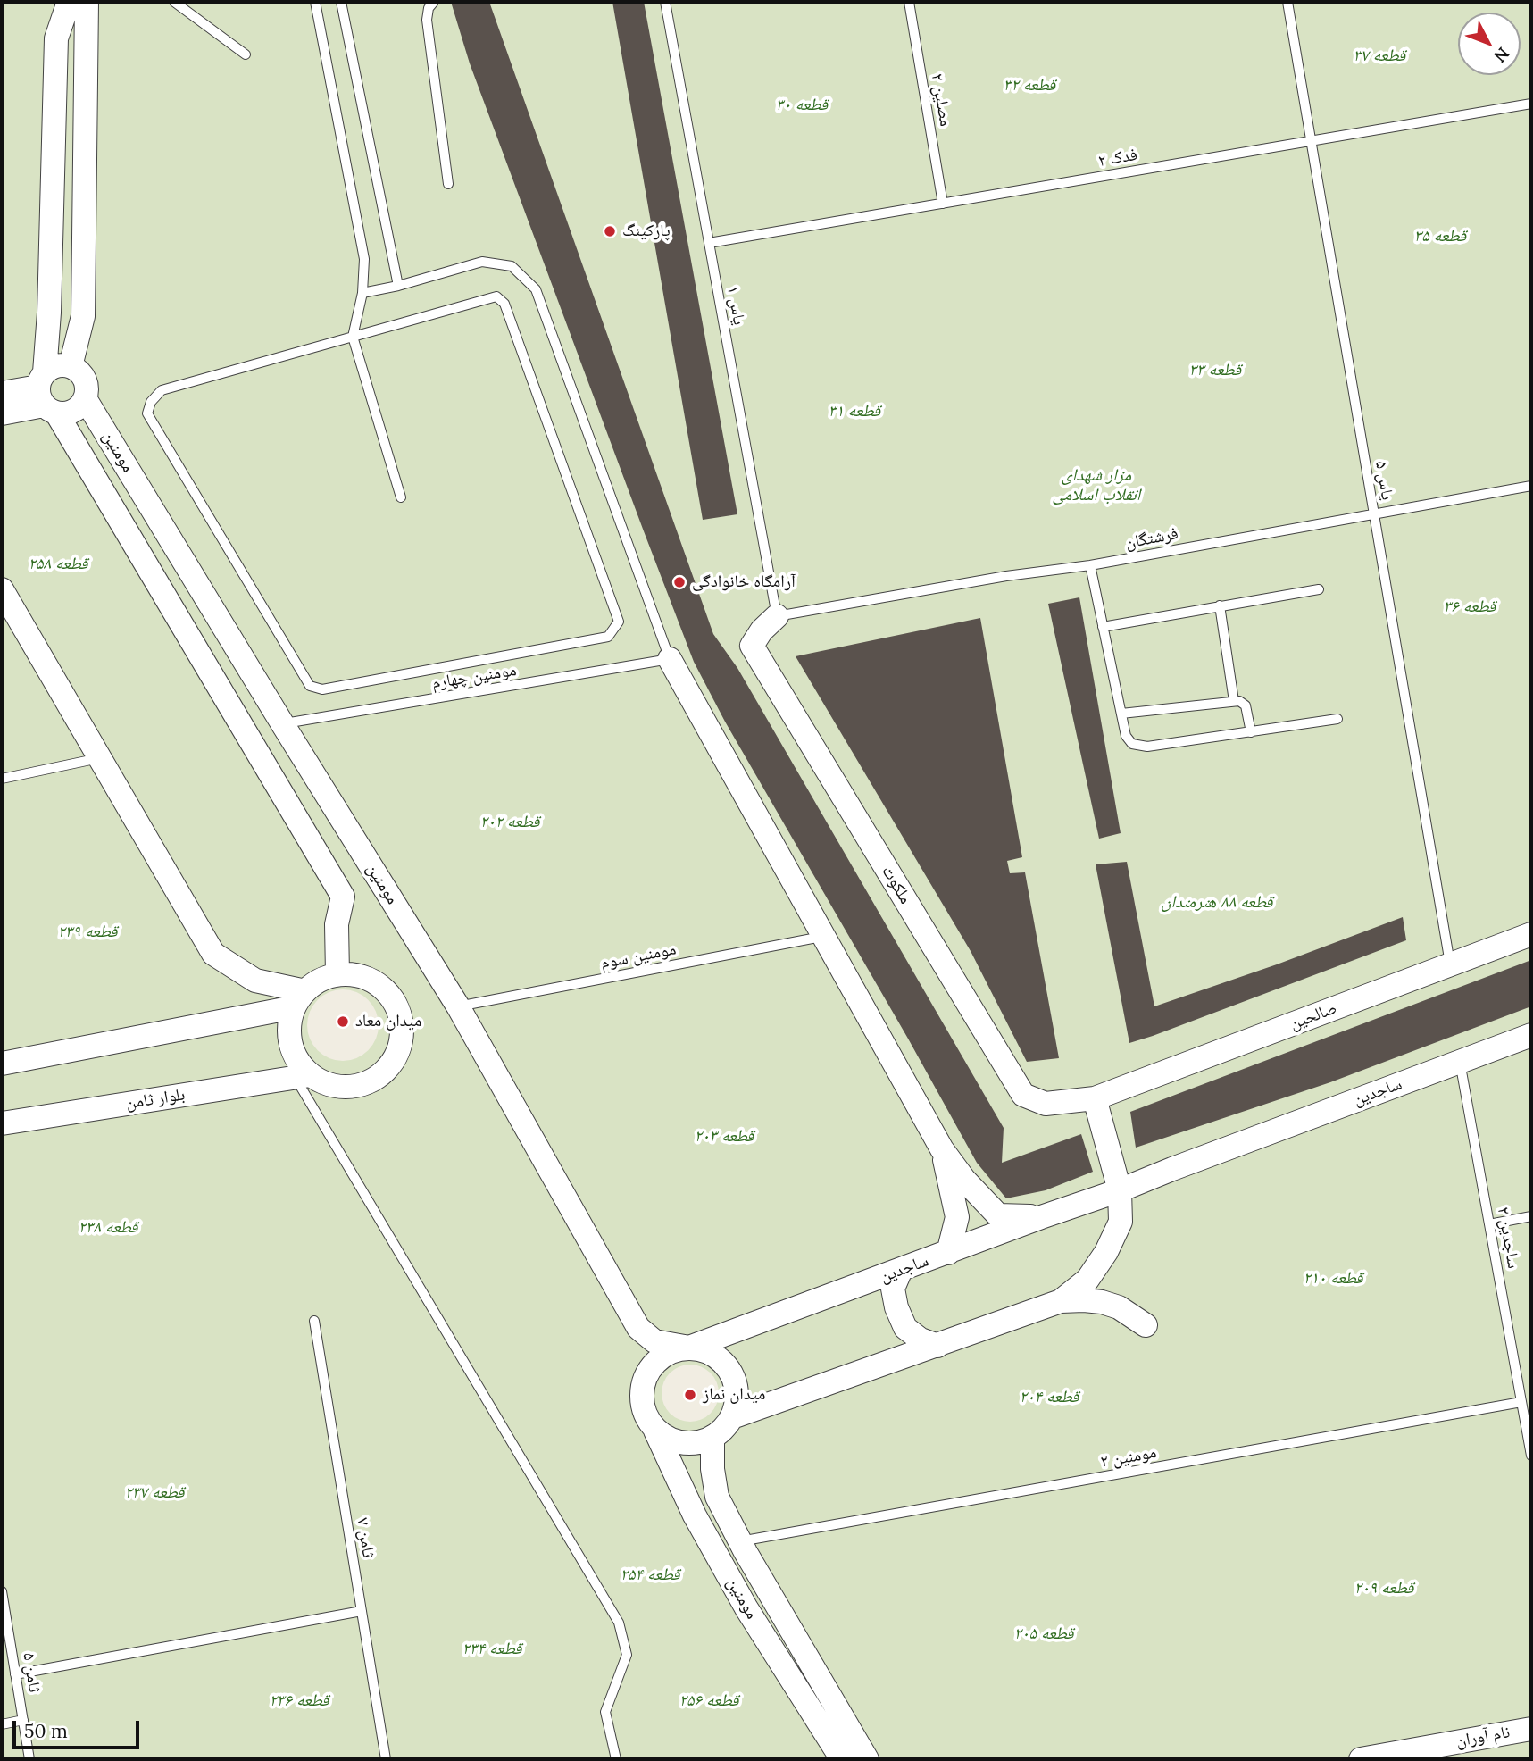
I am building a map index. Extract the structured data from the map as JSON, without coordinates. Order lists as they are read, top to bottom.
{
  "streets": {
    "street": [
      "مومنین",
      "ملکوت",
      "صالحین",
      "ساجدین",
      "بلوار ثامن",
      "نام آوران"
    ],
    "lane": [
      "مصلین ۲",
      "فدک ۲",
      "یاس ۱",
      "یاس ۵",
      "فرشتگان",
      "مومنین چهارم",
      "مومنین سوم",
      "ساجدین ۲",
      "مومنین ۲",
      "ثامن ۷",
      "ثامن ۵"
    ]
  },
  "crossings": [
    ["مصلین ۲", "فدک ۲"],
    ["فدک ۲", "یاس ۱"],
    ["فدک ۲", "یاس ۵"],
    ["یاس ۱", "فرشتگان"],
    ["یاس ۱", "ملکوت"],
    ["مومنین", "مومنین چهارم"],
    ["مومنین", "مومنین سوم"],
    ["مومنین", "ساجدین"],
    ["مومنین", "بلوار ثامن"],
    ["مومنین", "مومنین ۲"],
    ["یاس ۵", "فرشتگان"],
    ["یاس ۵", "صالحین"],
    ["فرشتگان", "ملکوت"],
    ["ملکوت", "صالحین"],
    ["ساجدین", "ساجدین ۲"],
    ["ساجدین ۲", "مومنین ۲"]
  ],
  "parks": [
    "قطعه ۳۷",
    "قطعه ۳۲",
    "قطعه ۳۰",
    "قطعه ۳۵",
    "قطعه ۳۳",
    "قطعه ۳۱",
    "مزار شهدای انقلاب اسلامی",
    "قطعه ۲۵۸",
    "قطعه ۳۶",
    "قطعه ۲۰۲",
    "قطعه ۸۸ هنرمندان",
    "قطعه ۲۳۹",
    "قطعه ۲۰۳",
    "قطعه ۲۳۸",
    "قطعه ۲۱۰",
    "قطعه ۲۰۴",
    "قطعه ۲۳۷",
    "قطعه ۲۵۴",
    "قطعه ۲۰۹",
    "قطعه ۲۰۵",
    "قطعه ۲۳۴",
    "قطعه ۲۳۶",
    "قطعه ۲۵۶"
  ],
  "places": [
    "پارکینگ",
    "آرامگاه خانوادگی",
    "میدان معاد",
    "میدان نماز"
  ],
  "scale_bar": "50 m",
  "north": "bottom right"
}
